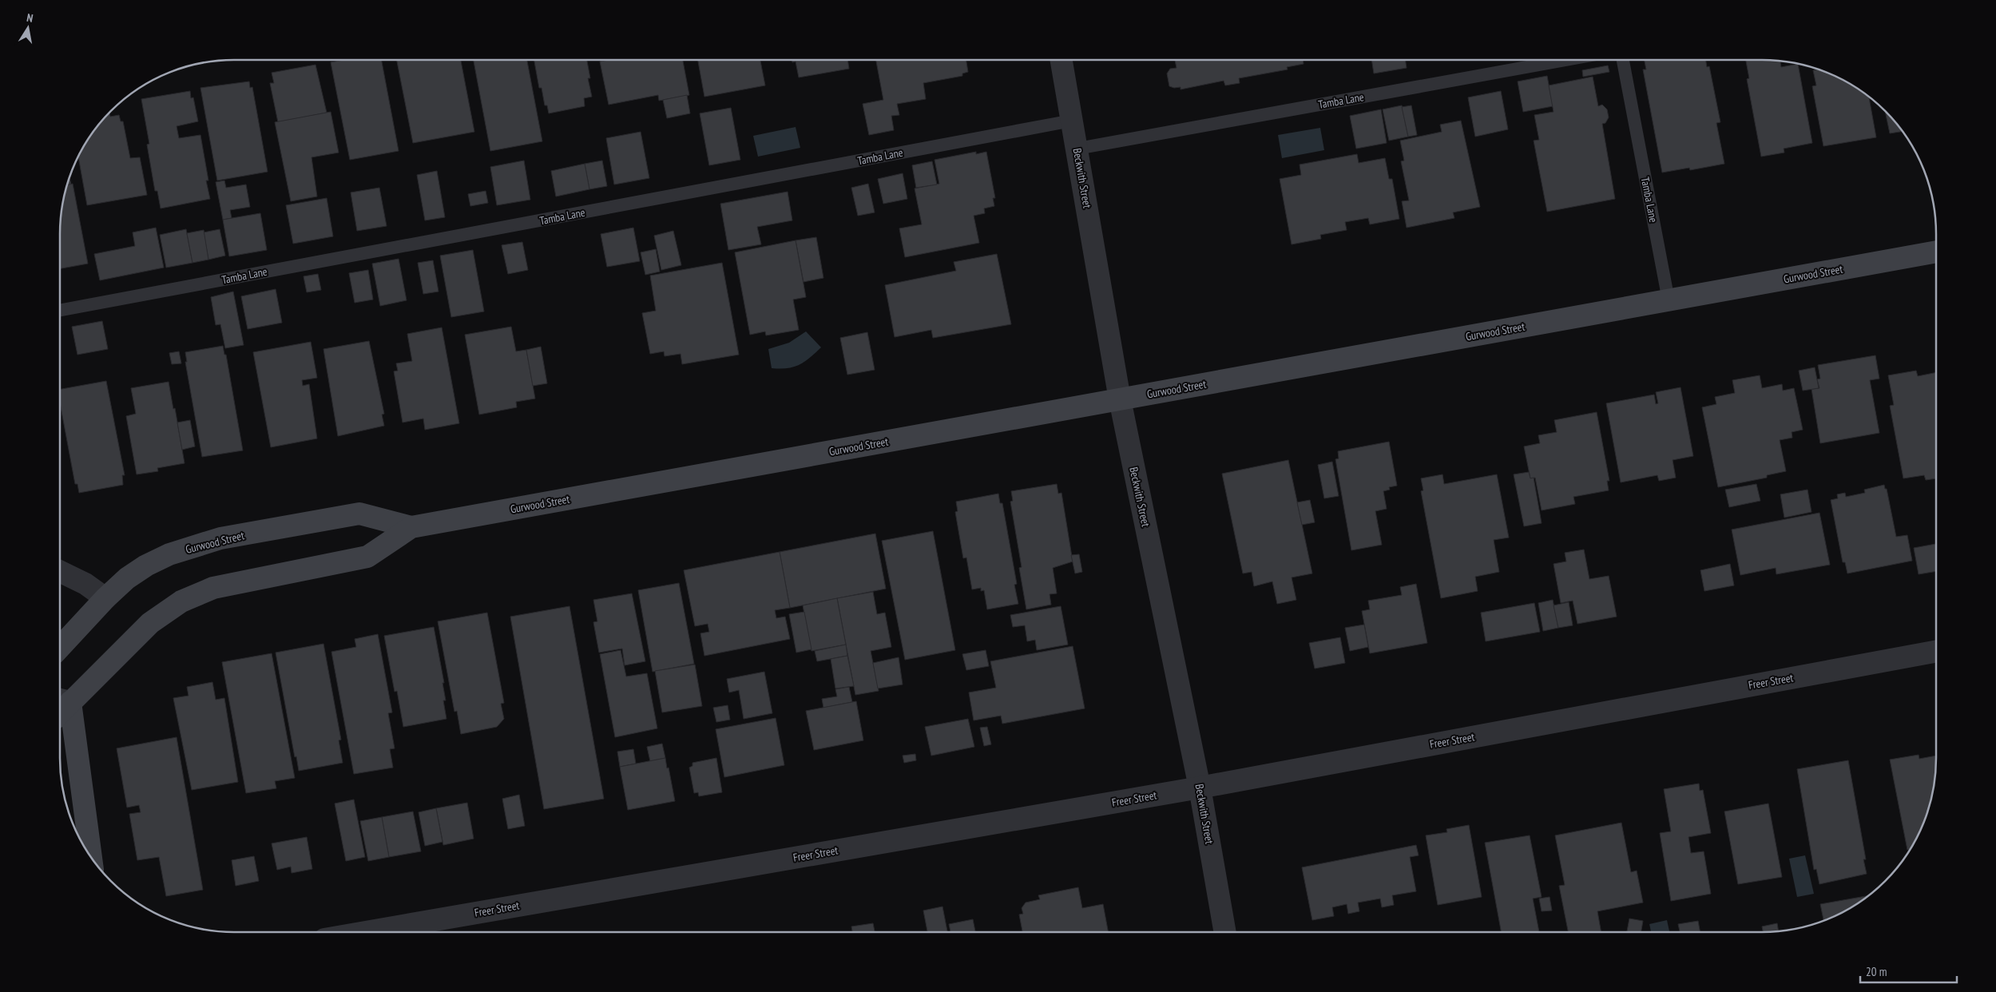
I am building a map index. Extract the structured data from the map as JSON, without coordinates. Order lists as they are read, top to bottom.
{
  "streets": {
    "main road": ["Gurwood Street"],
    "street": ["Beckwith Street", "Freer Street"],
    "lane": ["Tamba Lane"]
  },
  "crossings": [
    ["Tamba Lane", "Beckwith Street"],
    ["Tamba Lane", "Gurwood Street"],
    ["Beckwith Street", "Gurwood Street"],
    ["Beckwith Street", "Freer Street"]
  ],
  "scale_bar": "20 m",
  "north": "top"
}
